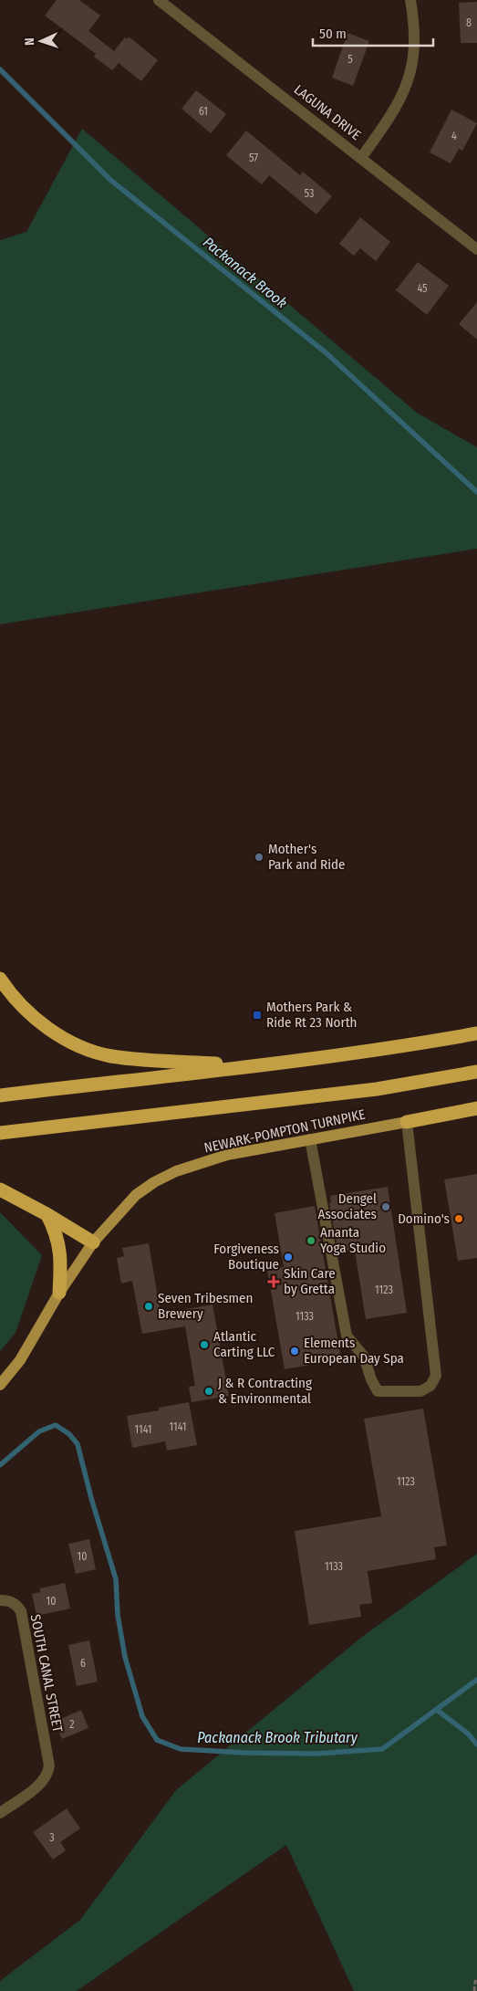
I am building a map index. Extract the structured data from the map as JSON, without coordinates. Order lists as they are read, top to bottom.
{
  "streets": {
    "main road": ["NEWARK-POMPTON TURNPIKE"],
    "street": ["LAGUNA DRIVE", "SOUTH CANAL STREET"]
  },
  "water": ["Packanack Brook", "Packanack Brook Tributary"],
  "places": {
    "other": [
      "Mother's Park and Ride",
      "Dengel Associates",
      "Domino's",
      "Ananta Yoga Studio",
      "Forgiveness Boutique",
      "Seven Tribesmen Brewery",
      "Atlantic Carting LLC",
      "Elements European Day Spa",
      "J & R Contracting & Environmental"
    ],
    "transit": ["Mothers Park & Ride Rt 23 North"],
    "health": ["Skin Care by Gretta"]
  },
  "house_numbers": [
    "8",
    "5",
    "61",
    "4",
    "57",
    "53",
    "45",
    "1123",
    "1133",
    "1141",
    "1141",
    "1123",
    "10",
    "1133",
    "10",
    "6",
    "2",
    "3"
  ],
  "scale_bar": "50 m",
  "north": "left"
}
